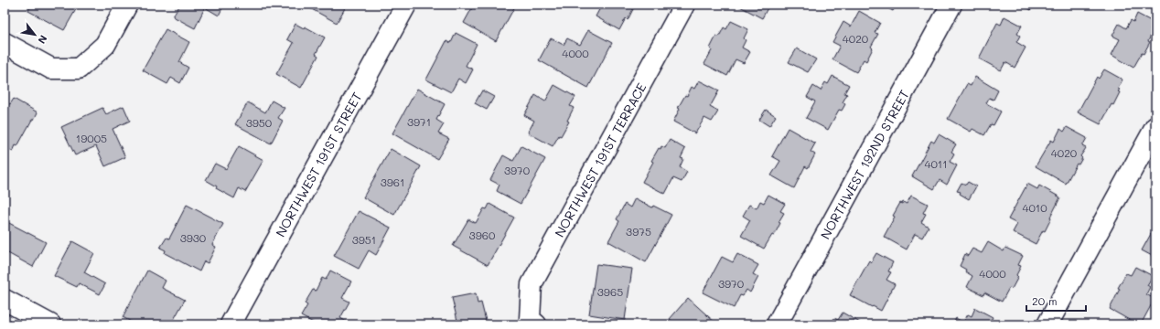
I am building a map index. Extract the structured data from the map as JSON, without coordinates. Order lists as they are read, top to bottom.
{
  "streets": {
    "street": ["NORTHWEST 191ST TERRACE", "NORTHWEST 191ST STREET", "NORTHWEST 192ND STREET"]
  },
  "house_numbers": [
    "4020",
    "4000",
    "3971",
    "3950",
    "19005",
    "4020",
    "4011",
    "3970",
    "3961",
    "4010",
    "3975",
    "3960",
    "3930",
    "3951",
    "4000",
    "3970",
    "3965"
  ],
  "scale_bar": "20 m",
  "north": "bottom right"
}
